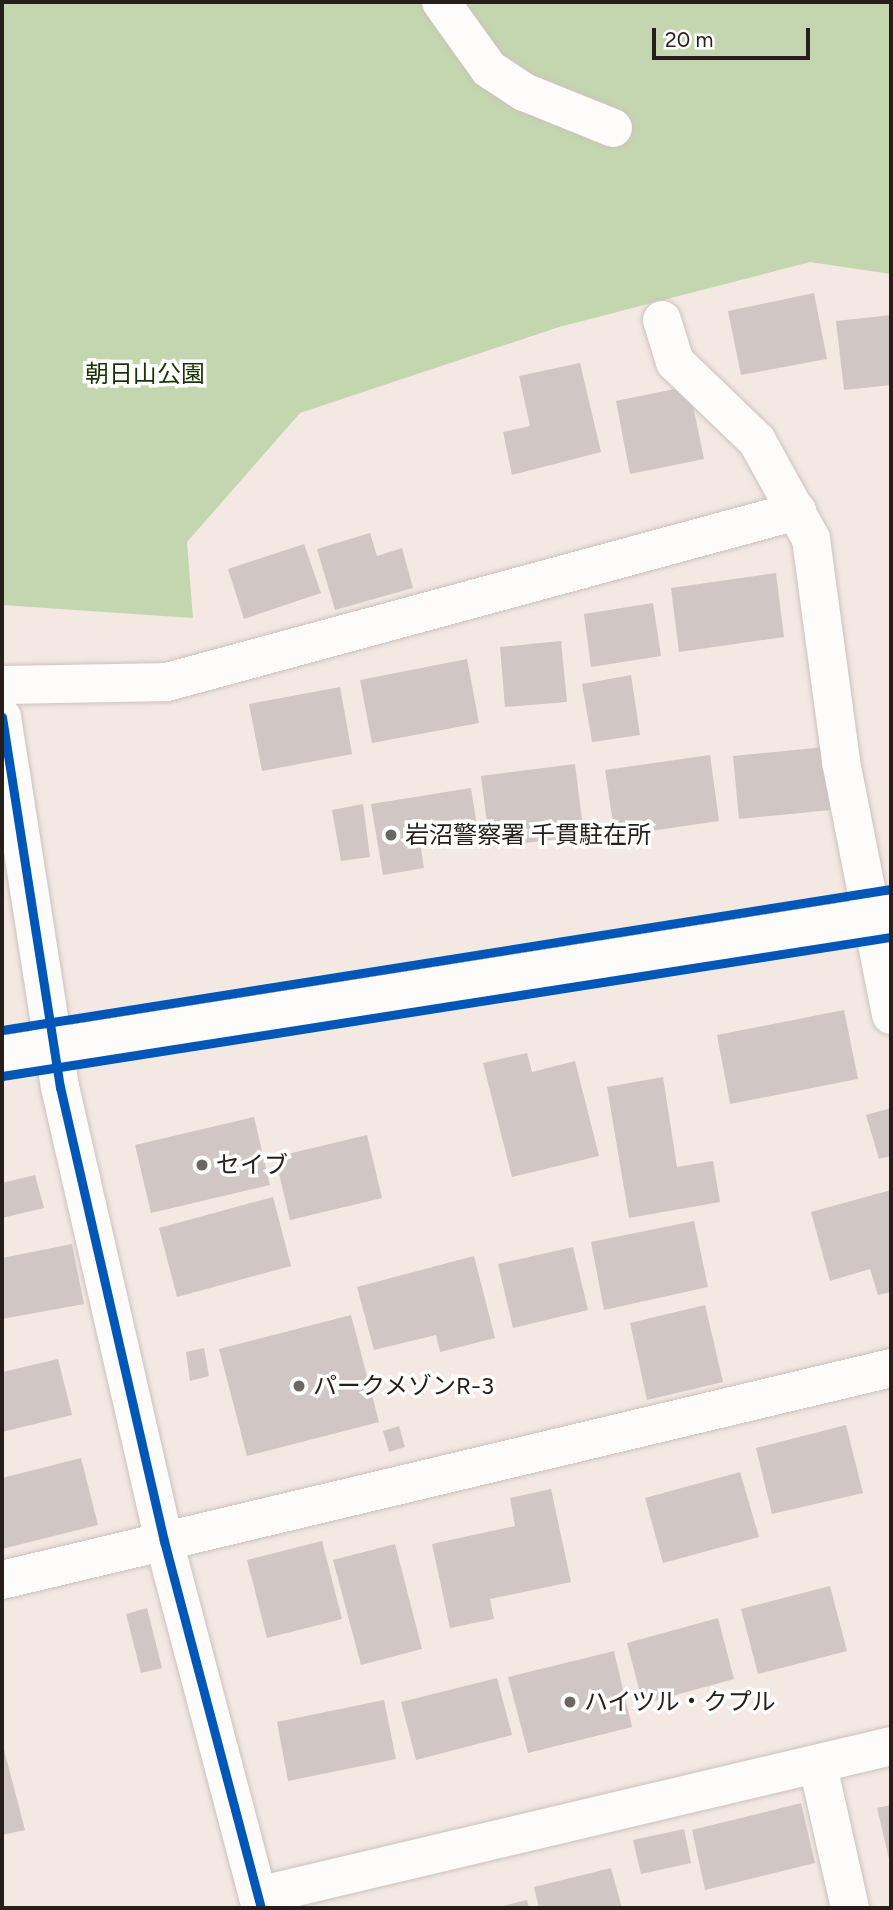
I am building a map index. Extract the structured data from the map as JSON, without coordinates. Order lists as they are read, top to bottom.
{
  "parks": ["朝日山公園"],
  "places": [
    "岩沼警察署 千貫駐在所",
    "セイブ",
    "パークメゾンR-3",
    "ハイツル・クプル"
  ],
  "scale_bar": "20 m"
}
